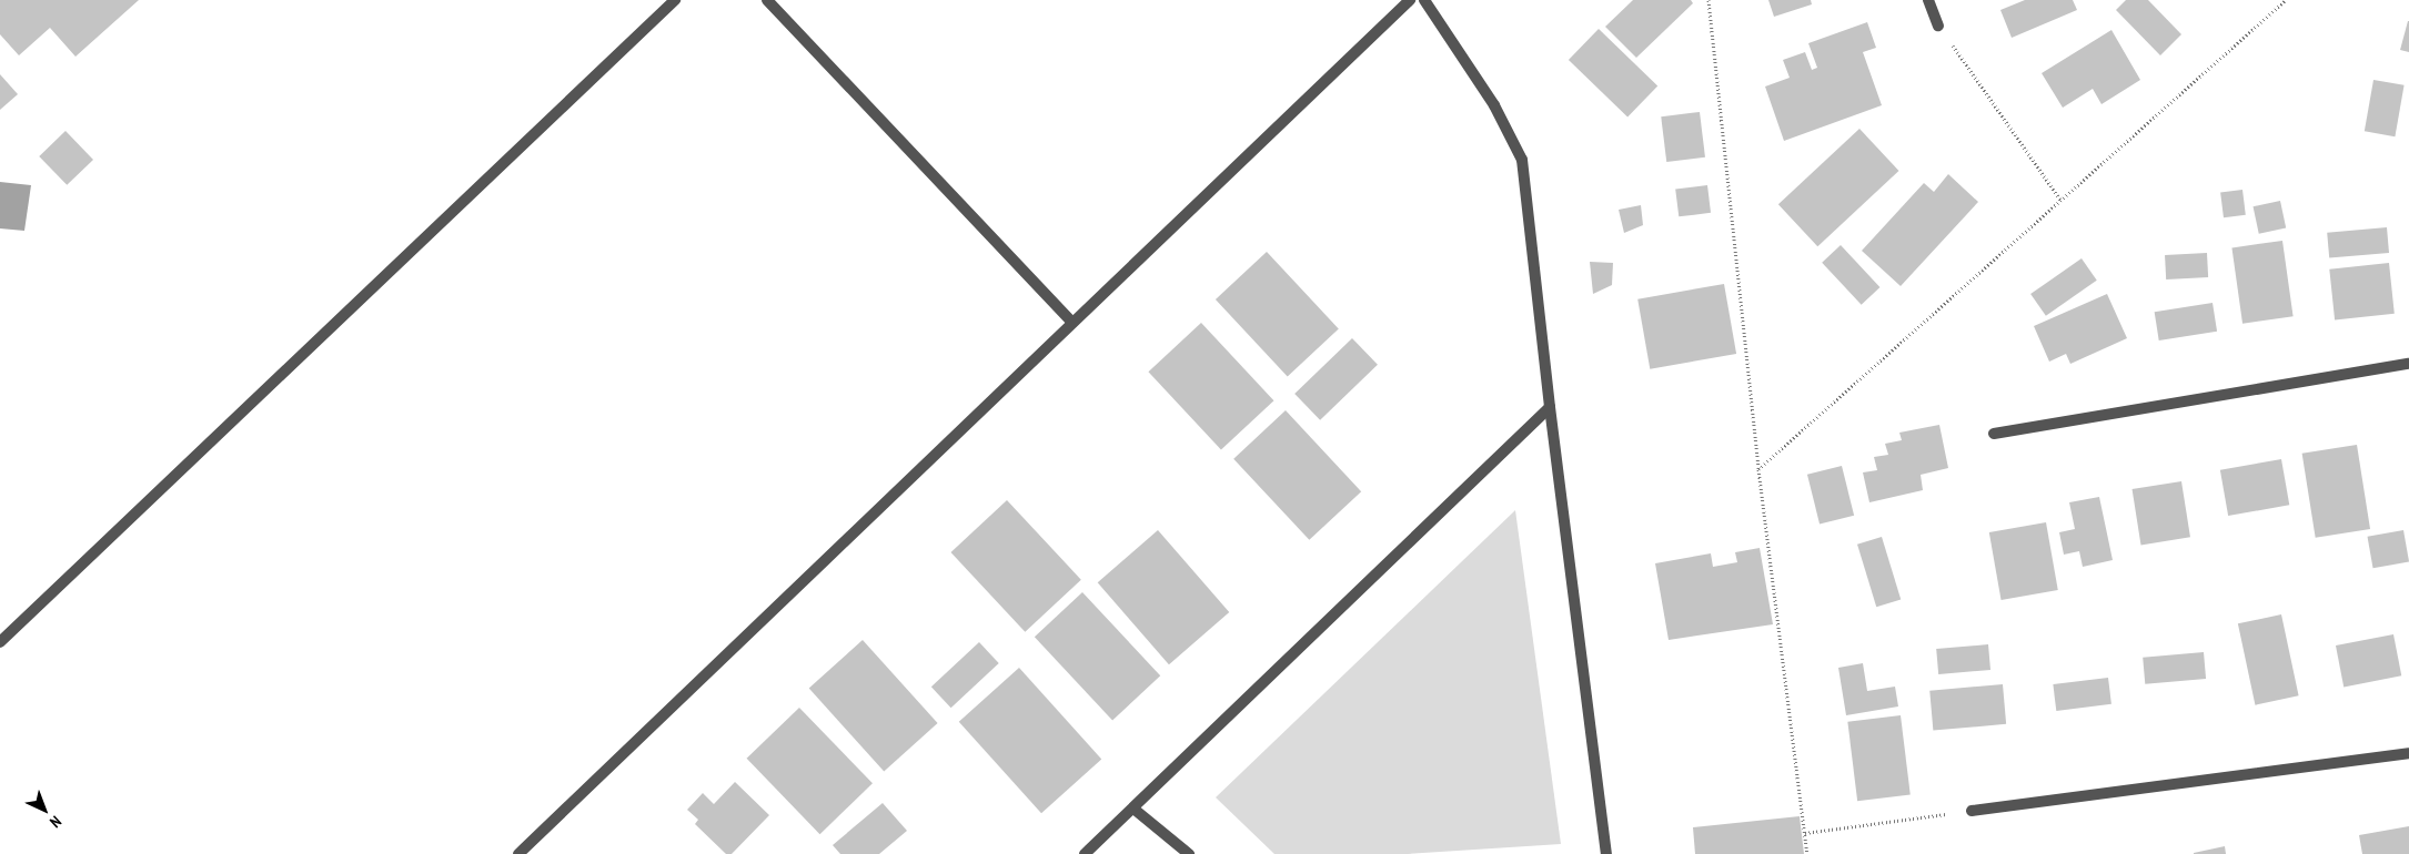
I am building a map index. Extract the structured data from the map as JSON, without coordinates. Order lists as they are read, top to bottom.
{
  "north": "bottom right"
}
